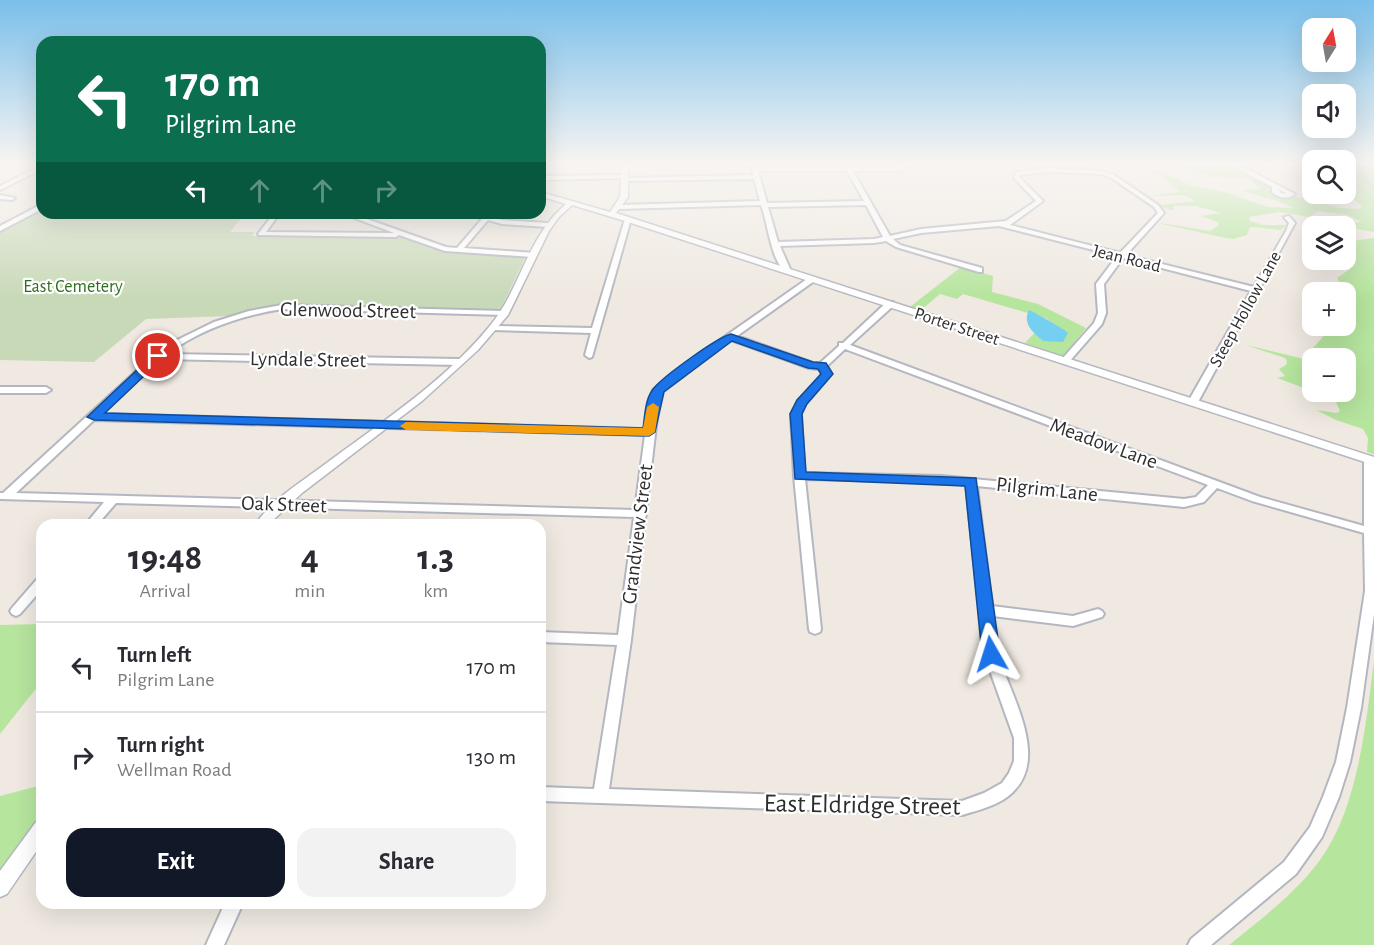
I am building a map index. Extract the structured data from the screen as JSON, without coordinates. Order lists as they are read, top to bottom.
{
  "streets": {
    "street": [
      "Jean Road",
      "Steep Hollow Lane",
      "Glenwood Street",
      "Porter Street",
      "Lyndale Street",
      "Meadow Lane",
      "Pilgrim Lane",
      "Oak Street",
      "Grandview Street",
      "East Eldridge Street"
    ]
  },
  "crossings": [
    ["Jean Road", "Steep Hollow Lane"],
    ["Steep Hollow Lane", "Porter Street"],
    ["Glenwood Street", "Lyndale Street"],
    ["Glenwood Street", "Oak Street"],
    ["Porter Street", "Grandview Street"],
    ["Meadow Lane", "Pilgrim Lane"],
    ["Pilgrim Lane", "East Eldridge Street"],
    ["Oak Street", "Grandview Street"],
    ["Grandview Street", "East Eldridge Street"]
  ],
  "parks": ["East Cemetery"],
  "north": "top",
  "page": {
    "map_buttons": ["+", "−"],
    "turn": ["170 m", "Pilgrim Lane"],
    "eta": [
      "19:48",
      "Arrival",
      "4",
      "min",
      "1.3",
      "km"
    ],
    "list": [
      {
        "name": "Turn left",
        "note": "Pilgrim Lane",
        "value": "170 m"
      },
      {
        "name": "Turn right",
        "note": "Wellman Road",
        "value": "130 m"
      }
    ],
    "buttons": ["Exit", "Share"]
  }
}
